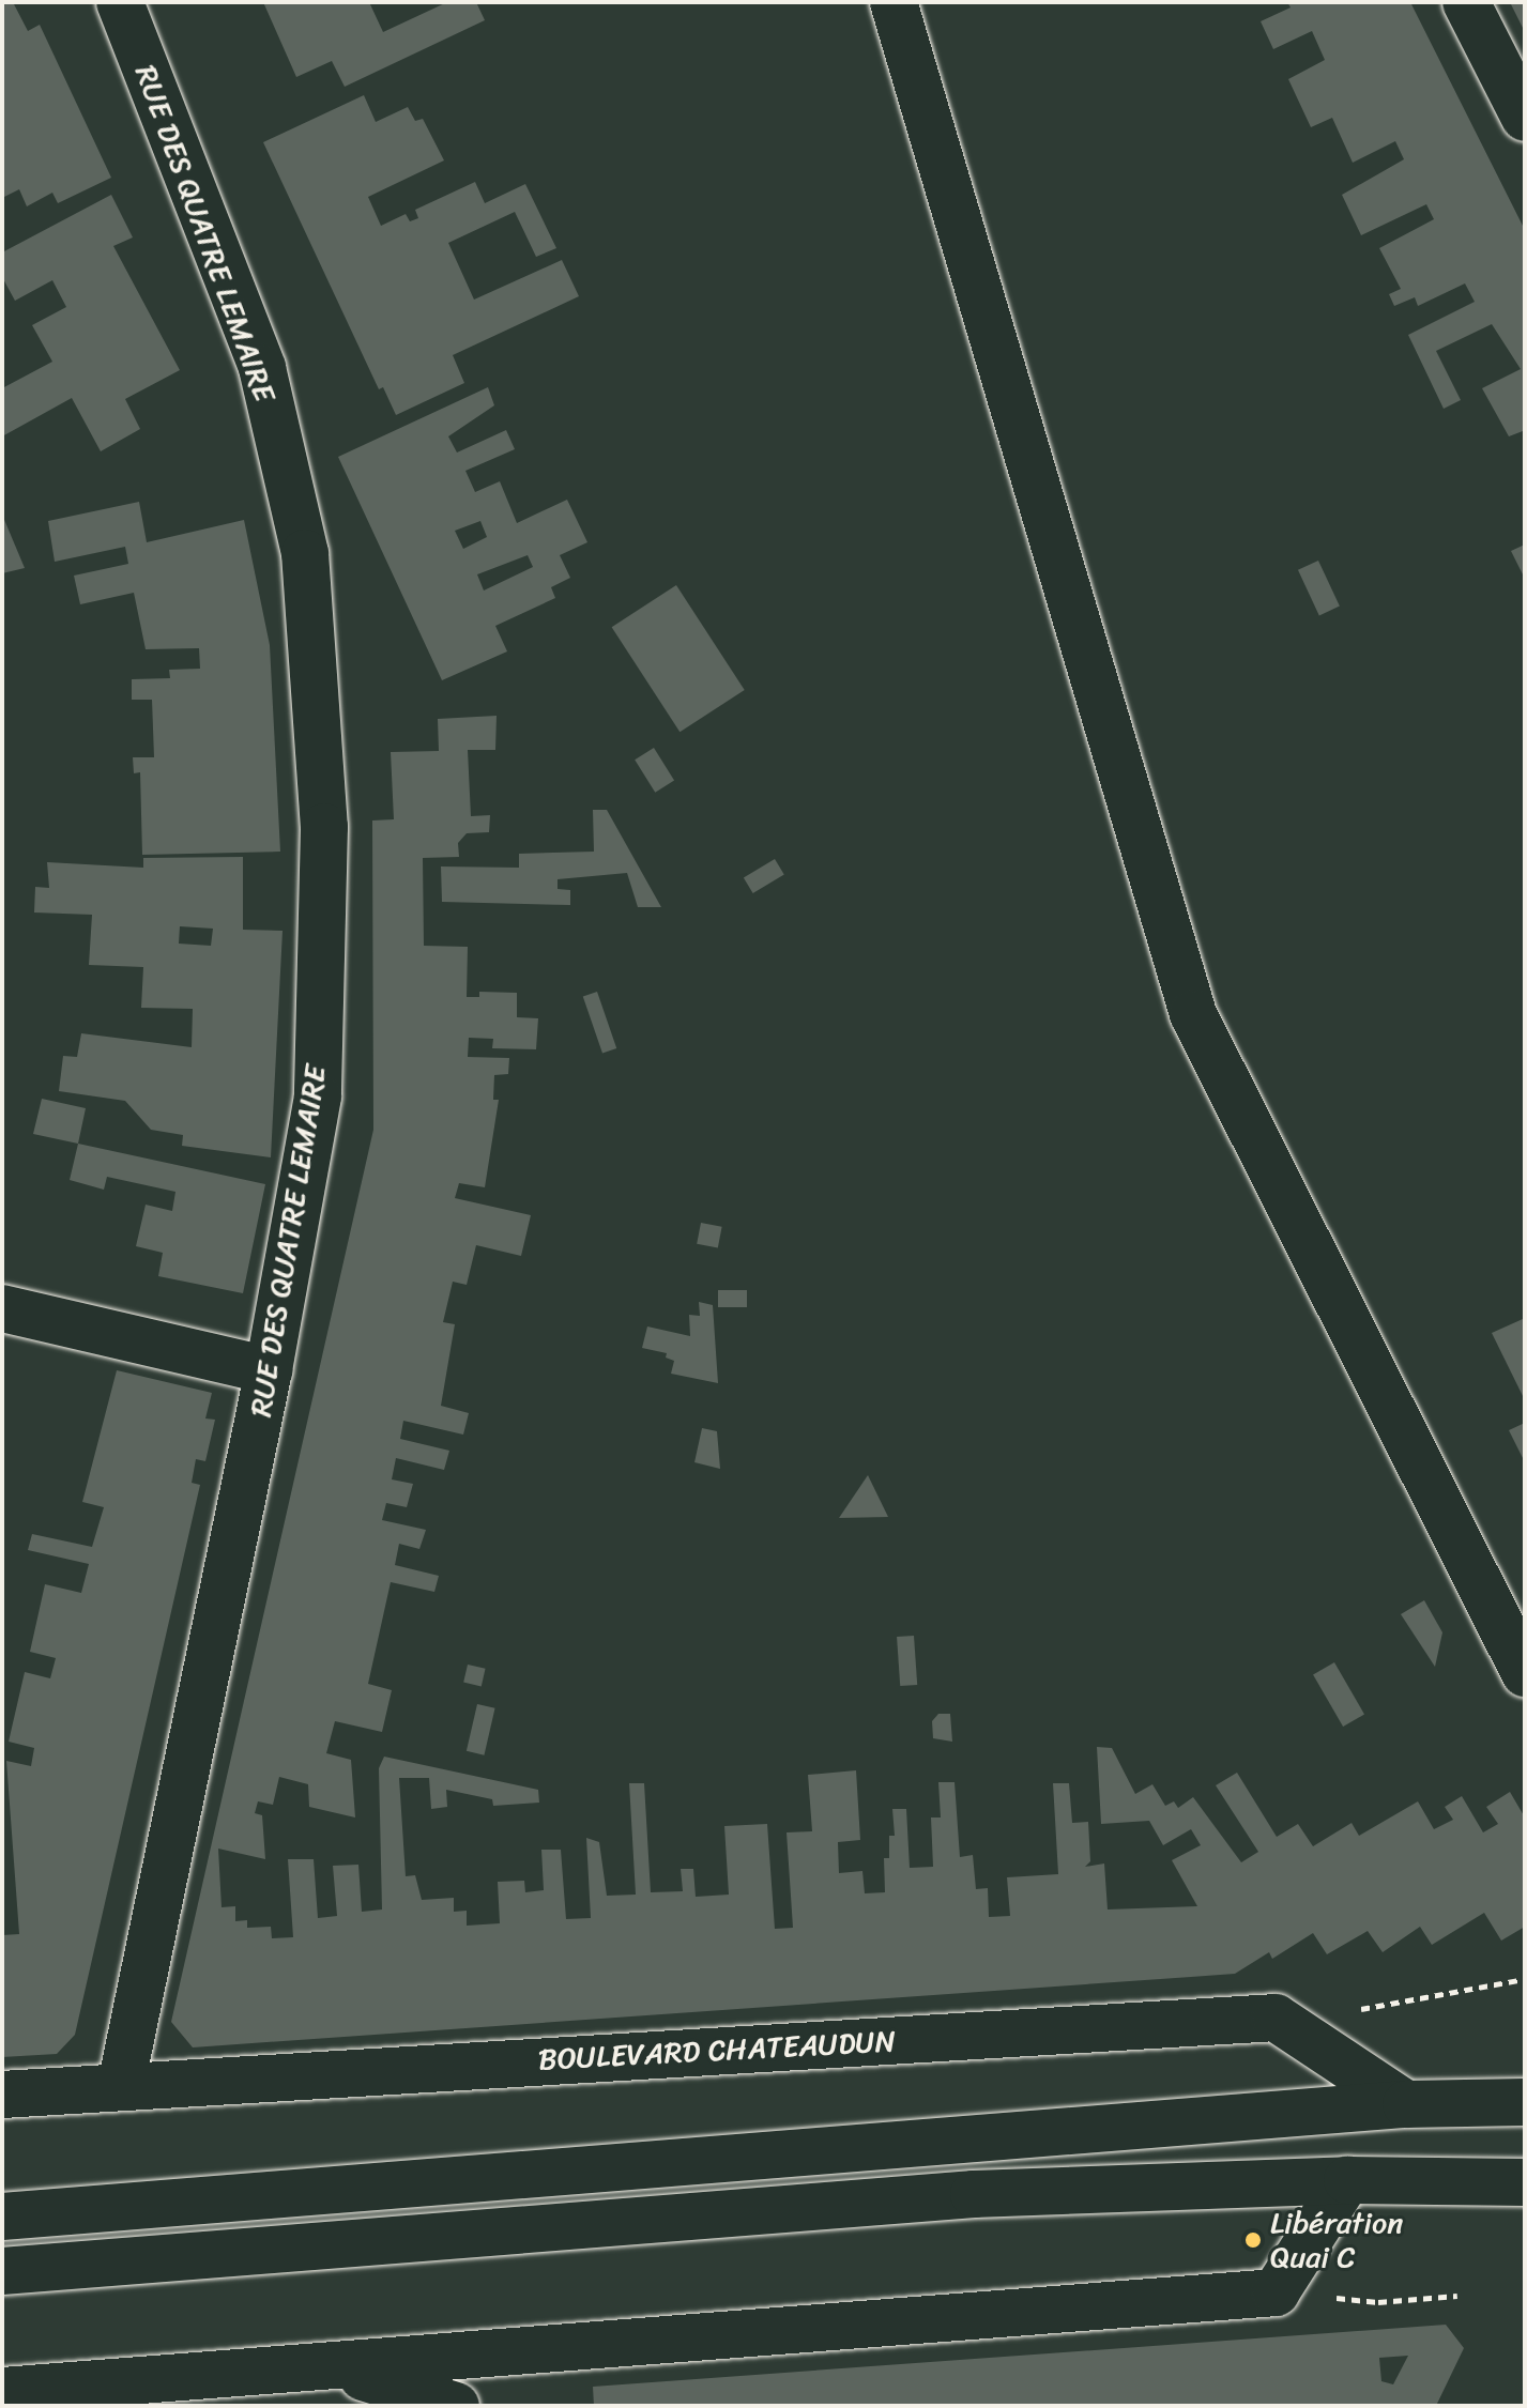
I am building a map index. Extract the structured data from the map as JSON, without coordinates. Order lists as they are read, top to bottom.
{
  "streets": {
    "street": ["RUE DES QUATRE LEMAIRE", "BOULEVARD CHATEAUDUN"]
  },
  "crossings": [
    ["RUE DES QUATRE LEMAIRE", "BOULEVARD CHATEAUDUN"]
  ],
  "places": ["Libération Quai C"]
}
